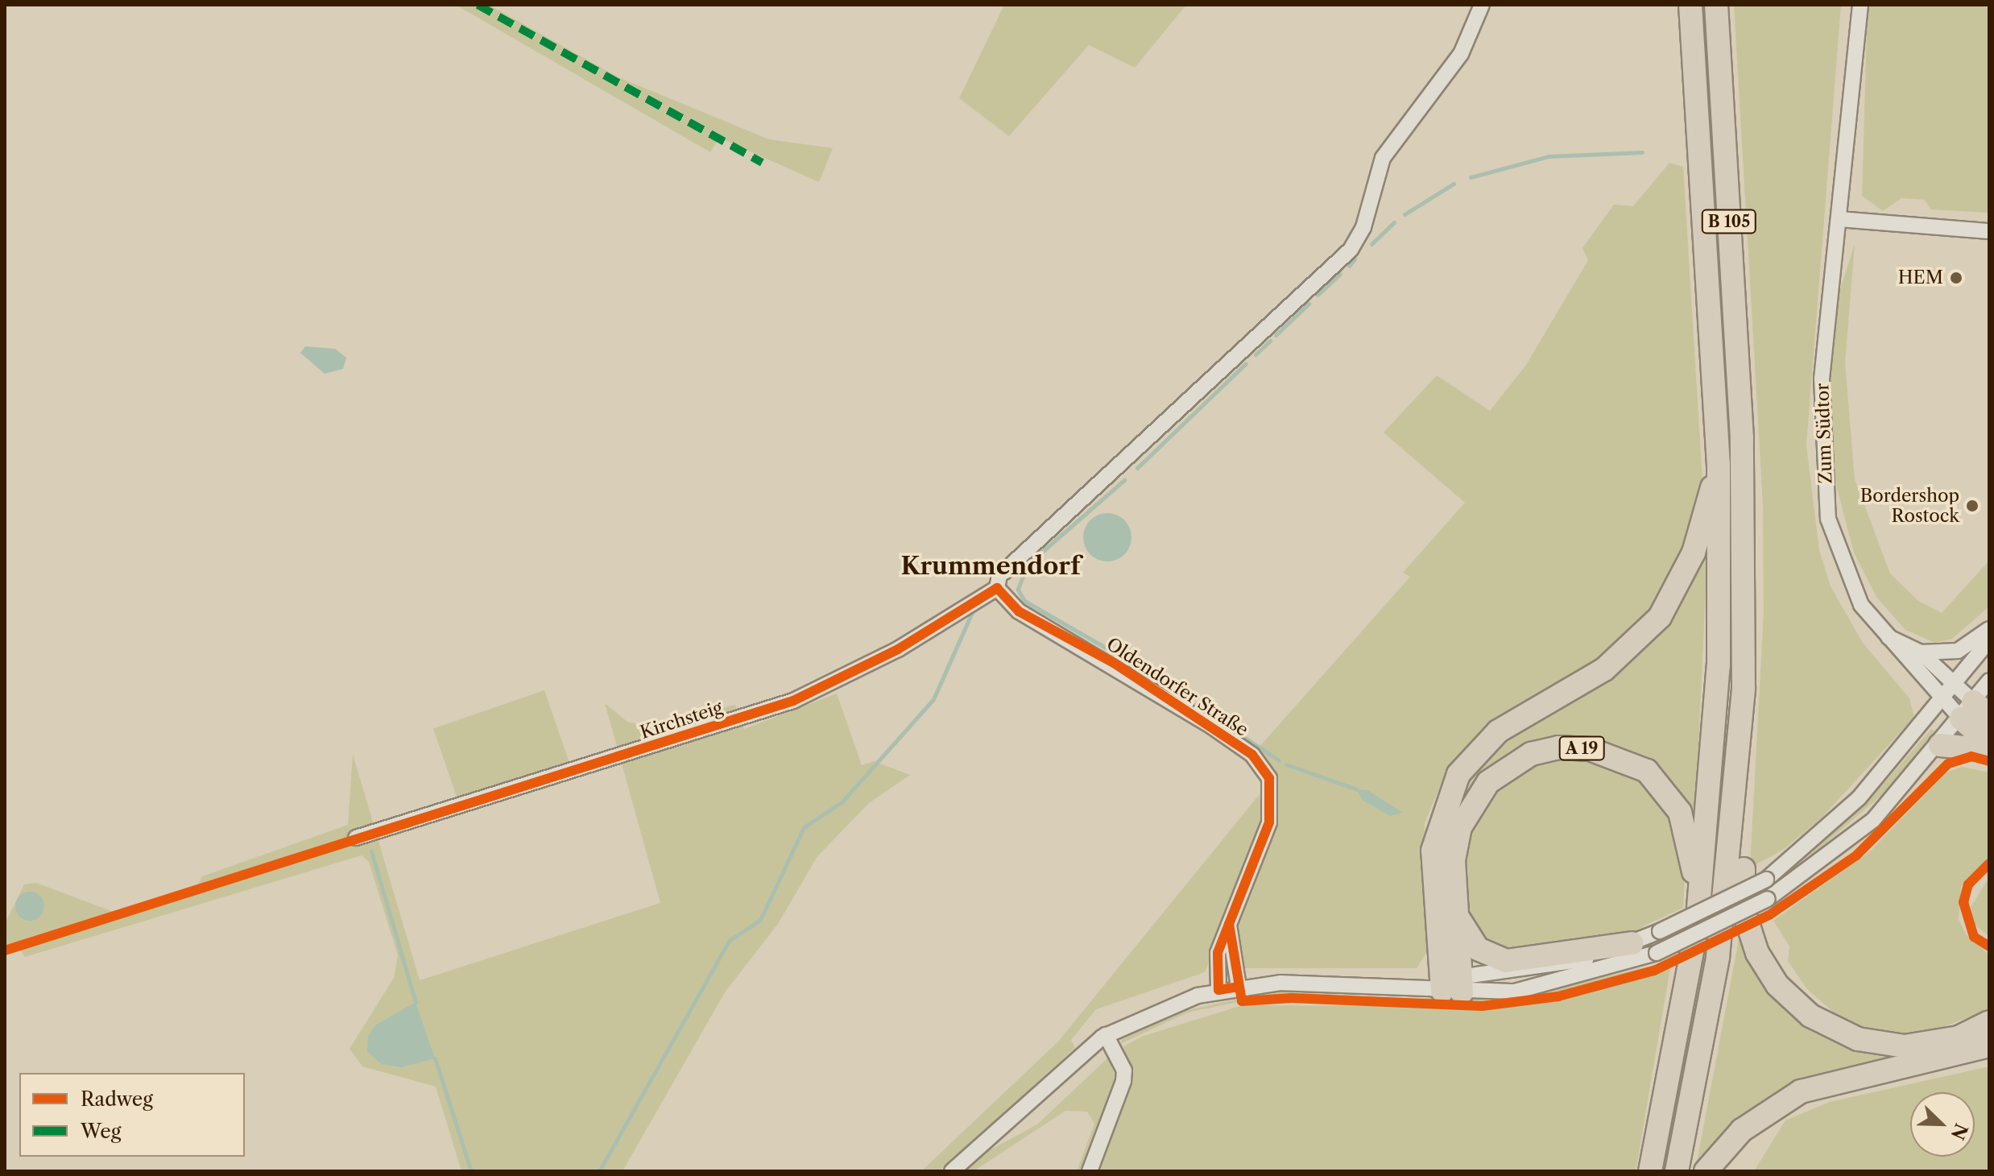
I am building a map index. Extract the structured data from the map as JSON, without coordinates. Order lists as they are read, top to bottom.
{
  "streets": {
    "highway": ["B 105", "A 19"],
    "street": ["Zum Südtor", "Oldendorfer Straße", "Kirchsteig"]
  },
  "crossings": [
    ["B 105", "A 19"],
    ["Oldendorfer Straße", "Kirchsteig"]
  ],
  "districts": ["Krummendorf"],
  "places": ["HEM", "Bordershop Rostock"],
  "legend": ["Radweg", "Weg"],
  "north": "bottom right"
}
